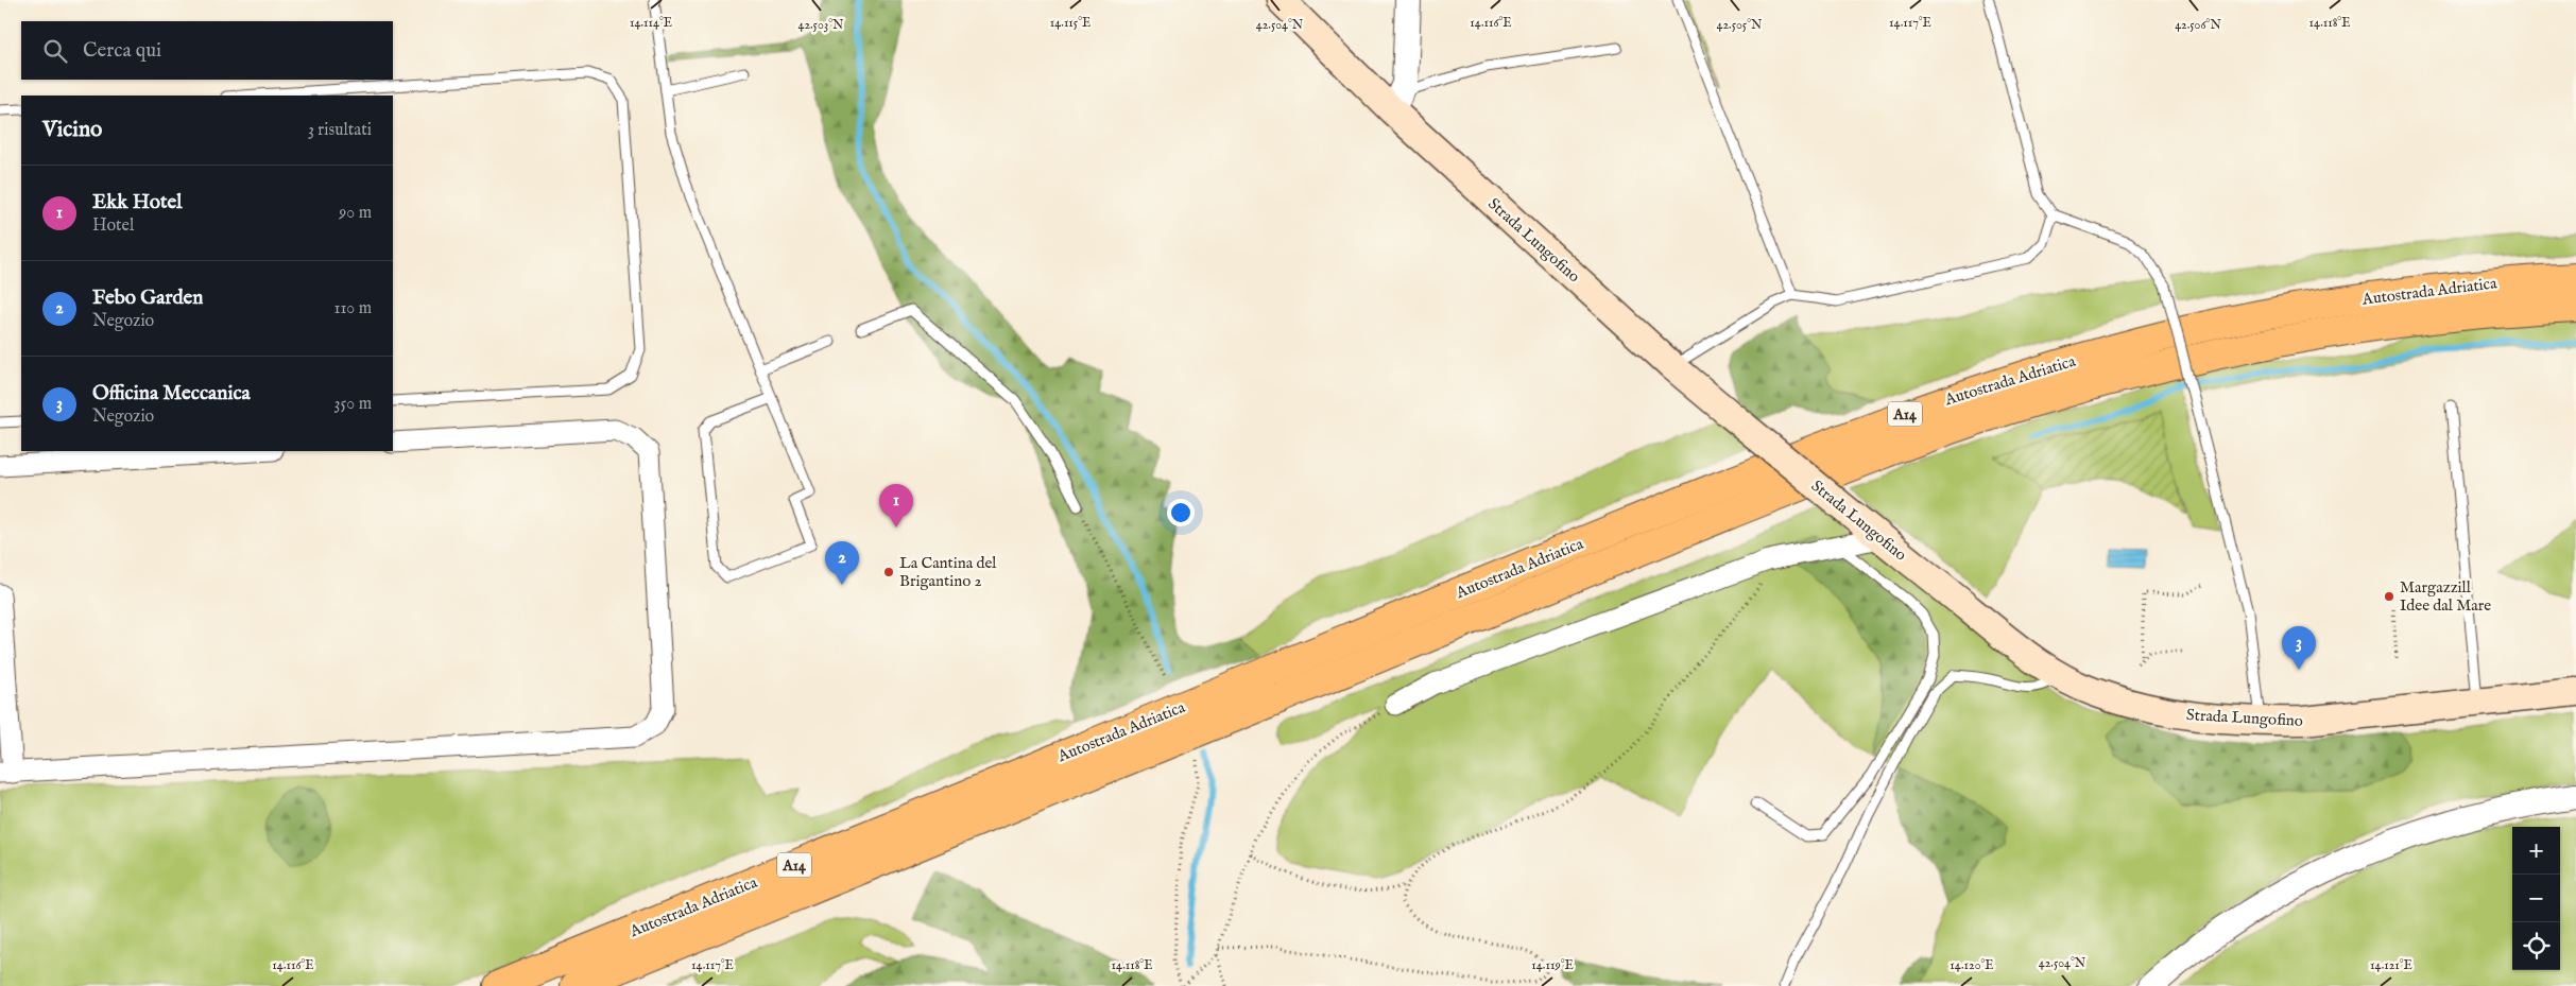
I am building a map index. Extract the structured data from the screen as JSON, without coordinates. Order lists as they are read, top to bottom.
{
  "streets": {
    "highway": ["Autostrada Adriatica", "A14"],
    "main road": ["Strada Lungofino"]
  },
  "places": ["La Cantina del Brigantino 2", "Margazzill Idee dal Mare"],
  "page": {
    "search": "Cerca qui",
    "heading": ["Vicino", "3 risultati"],
    "list": [
      {
        "mark": "1",
        "name": "Ekk Hotel",
        "note": "Hotel",
        "value": "90 m"
      },
      {
        "mark": "2",
        "name": "Febo Garden",
        "note": "Negozio",
        "value": "110 m"
      },
      {
        "mark": "3",
        "name": "Officina Meccanica",
        "note": "Negozio",
        "value": "350 m"
      }
    ],
    "pins": ["1", "2", "3"],
    "map_buttons": ["+", "−"]
  },
  "coordinates": [
    "14.114°E",
    "14.116°E",
    "14.115°E",
    "14.117°E",
    "14.118°E",
    "42.503°N",
    "42.504°N",
    "42.505°N",
    "42.506°N",
    "14.119°E",
    "14.120°E",
    "14.121°E"
  ]
}
